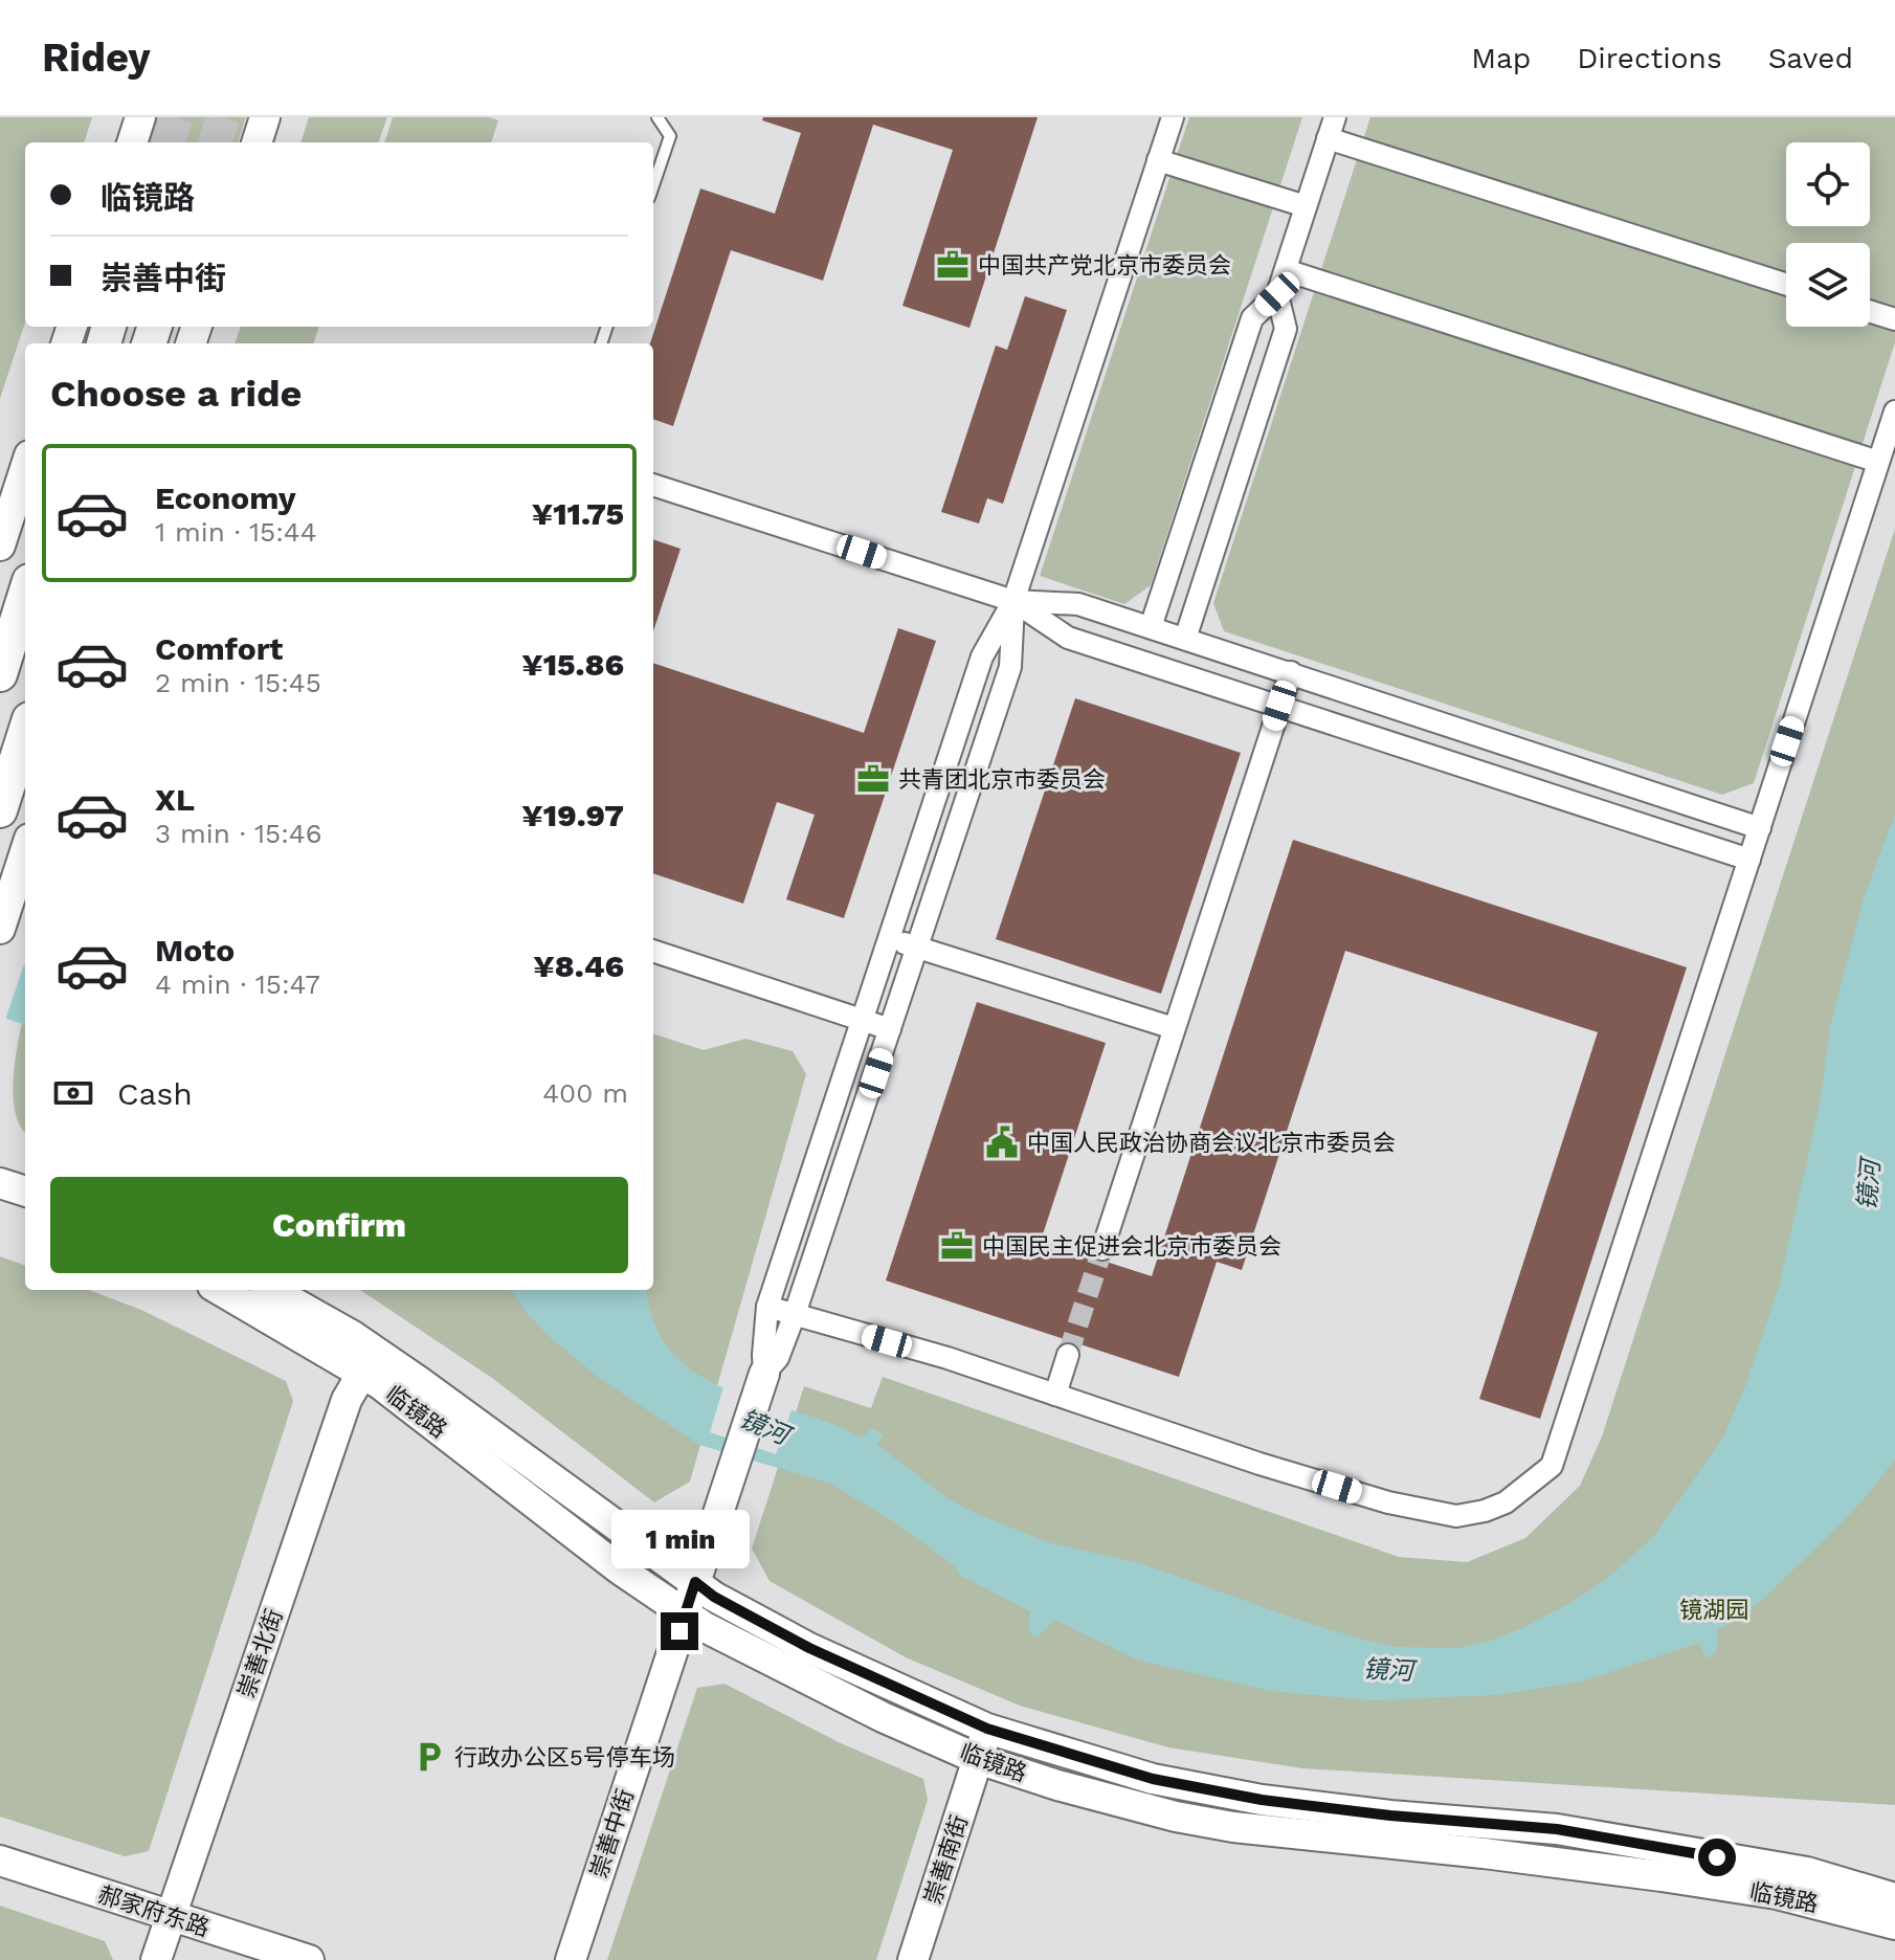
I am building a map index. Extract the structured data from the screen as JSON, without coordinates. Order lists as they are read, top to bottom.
{
  "streets": {
    "street": [
      "临镜路",
      "崇善北街",
      "崇善中街",
      "崇善南街",
      "郝家府东路"
    ]
  },
  "crossings": [
    ["临镜路", "崇善北街"],
    ["临镜路", "崇善中街"],
    ["临镜路", "崇善南街"],
    ["崇善北街", "郝家府东路"]
  ],
  "water": ["镜河"],
  "parks": ["镜湖园"],
  "places": {
    "office": ["中国共产党北京市委员会", "共青团北京市委员会", "中国民主促进会北京市委员会"],
    "public building": ["中国人民政治协商会议北京市委员会"],
    "parking": ["行政办公区5号停车场"]
  },
  "page": {
    "header": "Ridey",
    "nav": ["Map", "Directions", "Saved"],
    "banner": ["临镜路", "崇善中街"],
    "heading": "Choose a ride",
    "list": [
      {
        "name": "Economy",
        "note": "1 min · 15:44",
        "value": "¥11.75"
      },
      {
        "name": "Comfort",
        "note": "2 min · 15:45",
        "value": "¥15.86"
      },
      {
        "name": "XL",
        "note": "3 min · 15:46",
        "value": "¥19.97"
      },
      {
        "name": "Moto",
        "note": "4 min · 15:47",
        "value": "¥8.46"
      }
    ],
    "pay": ["Cash", "400 m"],
    "buttons": "Confirm",
    "bubble": "1 min"
  }
}
